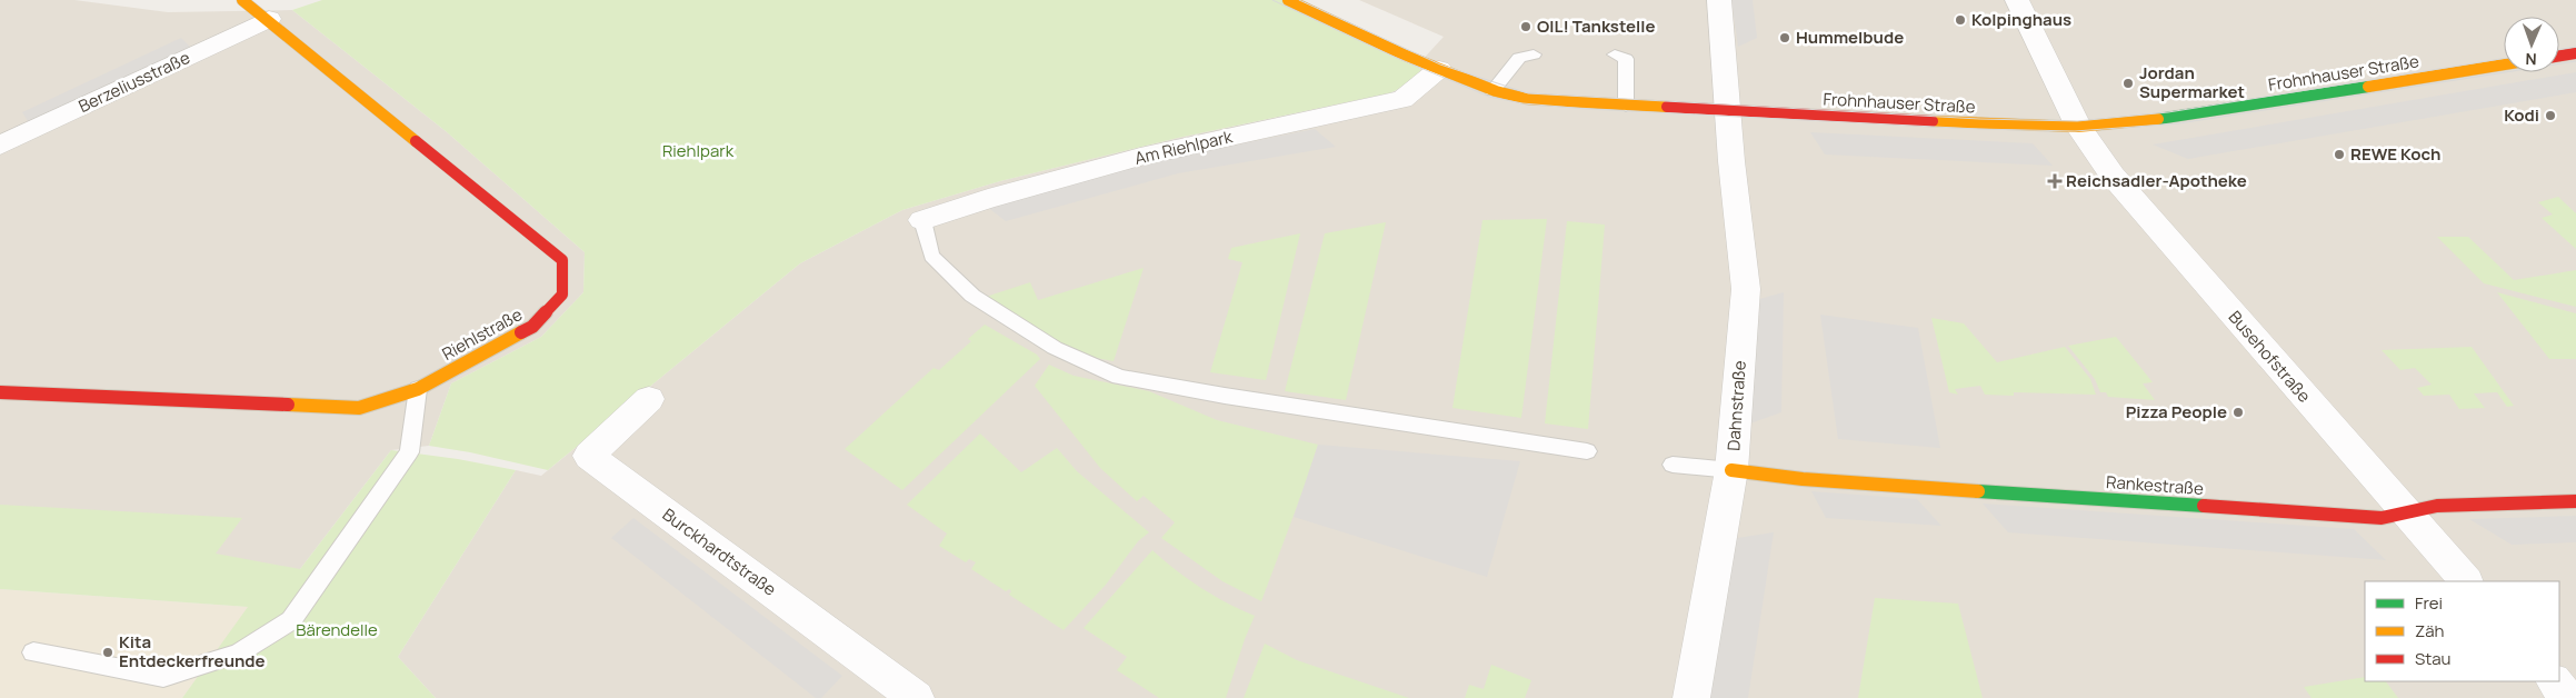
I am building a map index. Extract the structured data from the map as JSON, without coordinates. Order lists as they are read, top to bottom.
{
  "streets": {
    "street": [
      "Frohnhauser Straße",
      "Berzeliusstraße",
      "Am Riehlpark",
      "Riehlstraße",
      "Busehofstraße",
      "Dahnstraße",
      "Rankestraße",
      "Burckhardtstraße"
    ]
  },
  "crossings": [
    ["Frohnhauser Straße", "Am Riehlpark"],
    ["Frohnhauser Straße", "Busehofstraße"],
    ["Frohnhauser Straße", "Dahnstraße"],
    ["Berzeliusstraße", "Riehlstraße"],
    ["Busehofstraße", "Rankestraße"],
    ["Dahnstraße", "Rankestraße"]
  ],
  "parks": ["Riehlpark", "Bärendelle"],
  "places": {
    "other": [
      "Kolpinghaus",
      "OIL! Tankstelle",
      "Hummelbude",
      "Jordan Supermarket",
      "Kodi",
      "REWE Koch",
      "Pizza People",
      "Kita Entdeckerfreunde"
    ],
    "health": ["Reichsadler-Apotheke"]
  },
  "legend": ["Frei", "Zäh", "Stau"],
  "north": "bottom"
}
